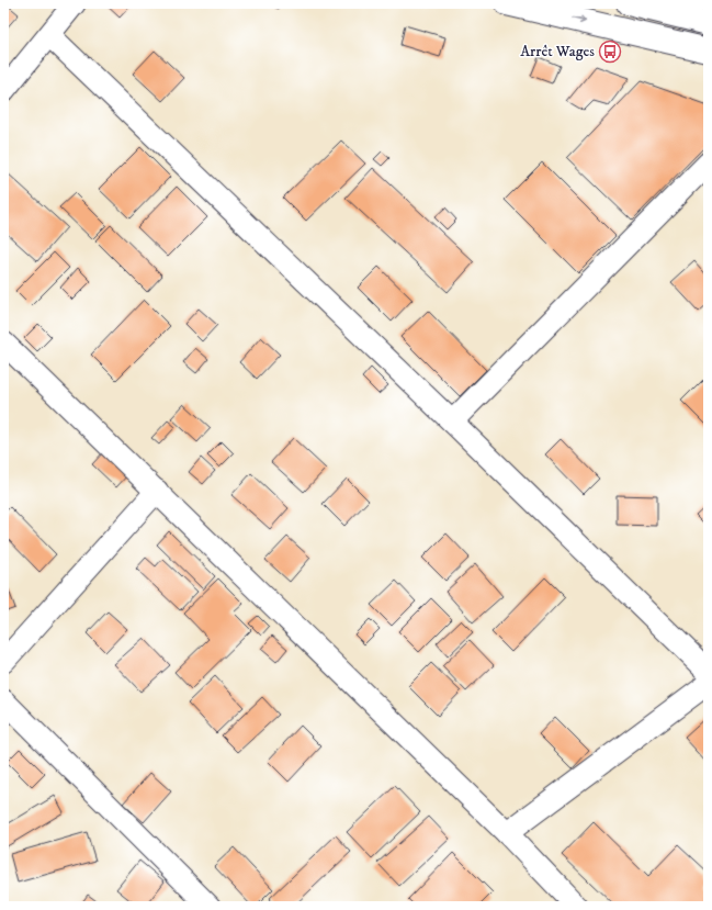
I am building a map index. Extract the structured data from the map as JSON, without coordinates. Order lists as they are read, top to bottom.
{
  "places": {
    "bus stop": ["Arrêt Wages"]
  }
}
